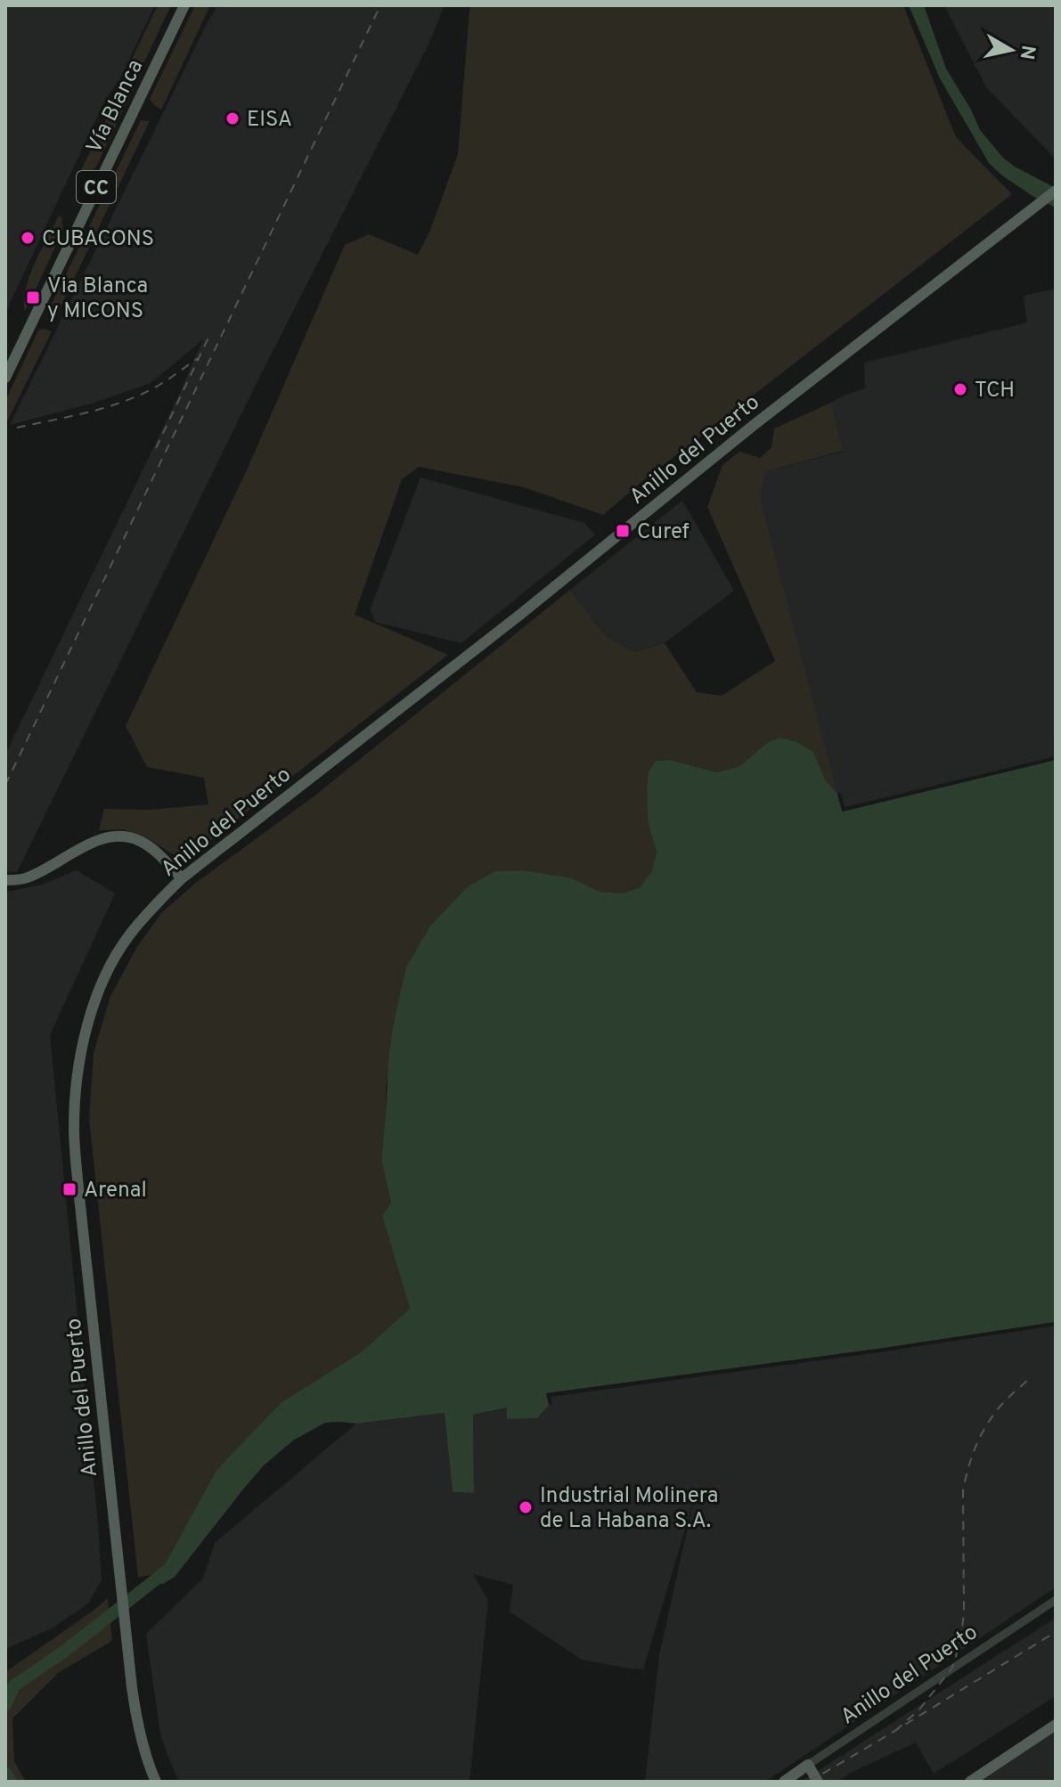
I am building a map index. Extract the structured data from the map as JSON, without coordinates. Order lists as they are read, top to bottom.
{
  "streets": {
    "main road": ["Vía Blanca", "CC", "Anillo del Puerto"]
  },
  "places": {
    "other": [
      "EISA",
      "CUBACONS",
      "TCH",
      "Industrial Molinera de La Habana S.A."
    ],
    "transit": ["Via Blanca y MICONS", "Curef", "Arenal"]
  },
  "north": "right"
}
